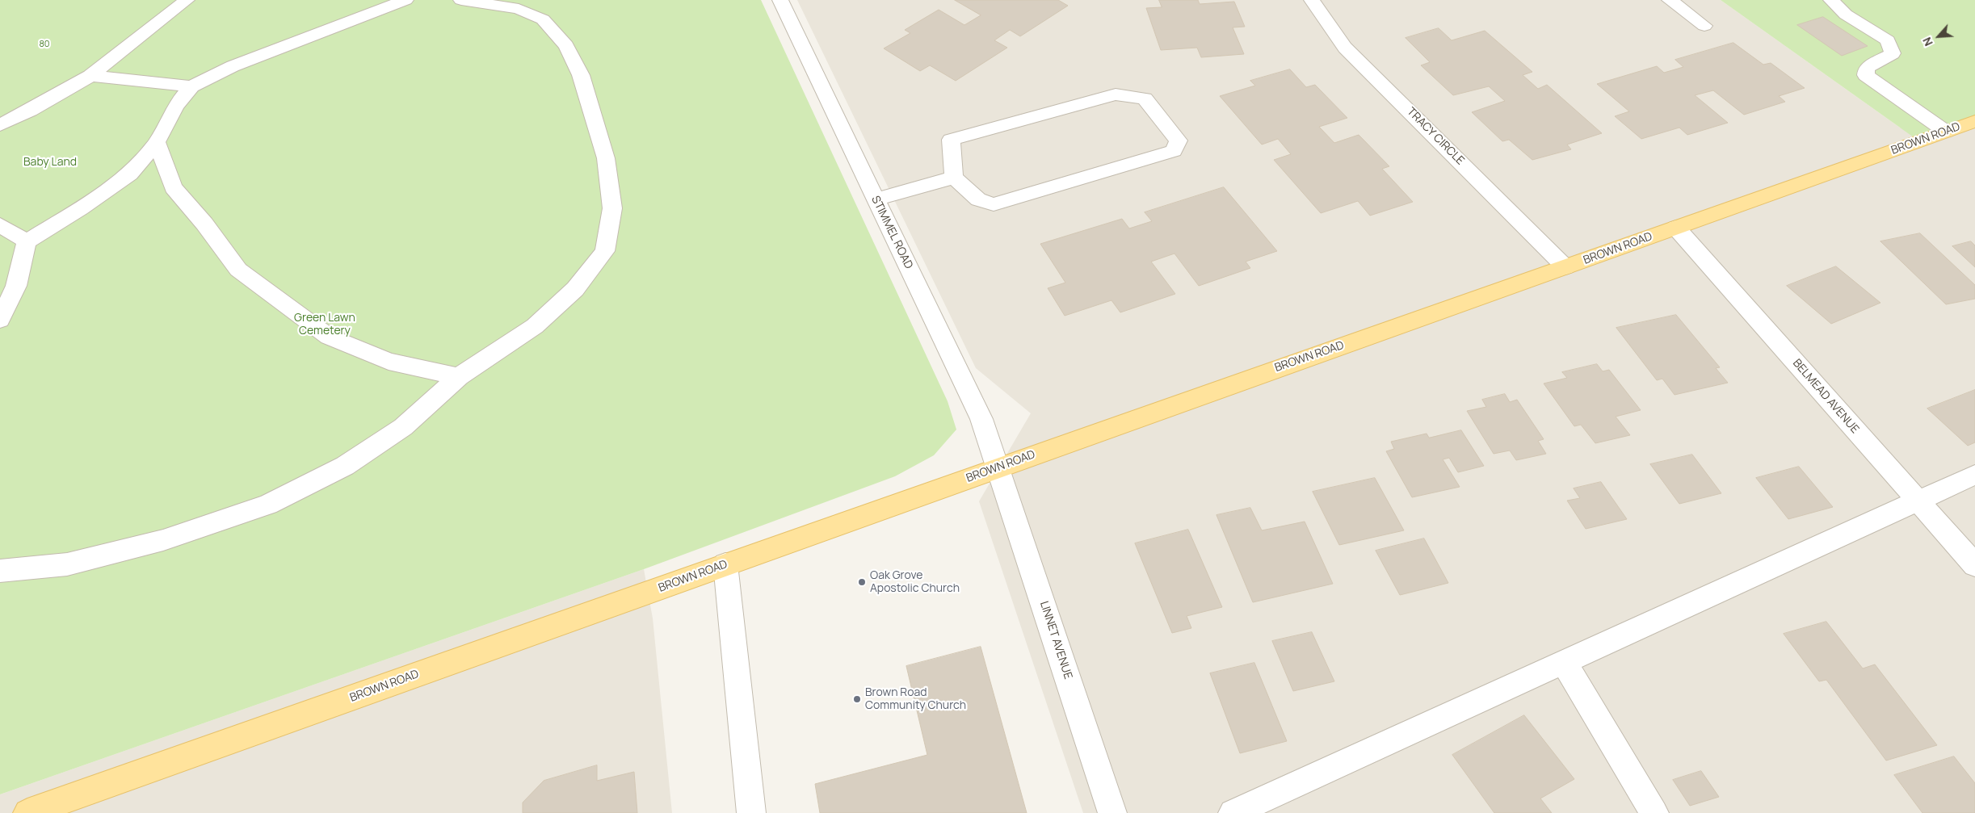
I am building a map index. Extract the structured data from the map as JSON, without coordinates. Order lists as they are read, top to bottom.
{
  "streets": {
    "main road": ["BROWN ROAD"],
    "street": [
      "TRACY CIRCLE",
      "STIMMEL ROAD",
      "BELMEAD AVENUE",
      "LINNET AVENUE"
    ]
  },
  "crossings": [
    ["TRACY CIRCLE", "BROWN ROAD"],
    ["BROWN ROAD", "STIMMEL ROAD"],
    ["BROWN ROAD", "BELMEAD AVENUE"],
    ["BROWN ROAD", "LINNET AVENUE"],
    ["STIMMEL ROAD", "LINNET AVENUE"]
  ],
  "parks": ["80", "Baby Land", "Green Lawn Cemetery"],
  "places": ["Oak Grove Apostolic Church", "Brown Road Community Church"],
  "north": "bottom left"
}
